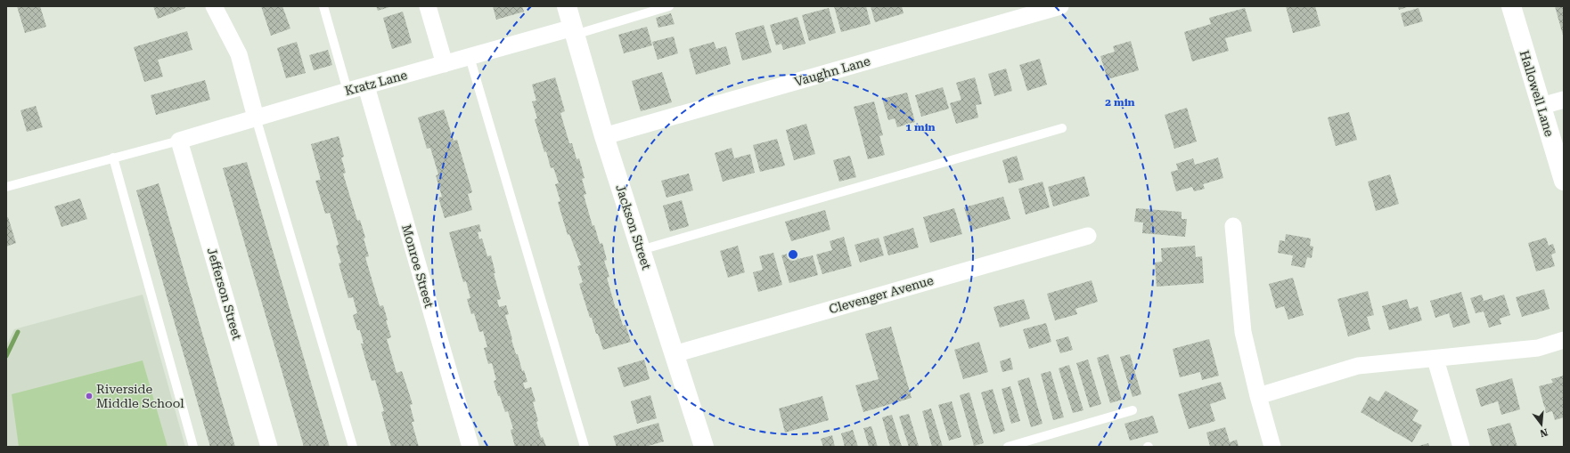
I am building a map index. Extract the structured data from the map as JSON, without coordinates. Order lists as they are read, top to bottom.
{
  "streets": {
    "street": [
      "Vaughn Lane",
      "Kratz Lane",
      "Hallowell Lane",
      "Jackson Street",
      "Monroe Street",
      "Jefferson Street",
      "Clevenger Avenue"
    ]
  },
  "crossings": [
    ["Vaughn Lane", "Jackson Street"],
    ["Kratz Lane", "Jackson Street"],
    ["Kratz Lane", "Monroe Street"],
    ["Kratz Lane", "Jefferson Street"],
    ["Jackson Street", "Clevenger Avenue"]
  ],
  "places": ["Riverside Middle School"],
  "north": "bottom",
  "rings": ["2 min", "1 min"]
}
